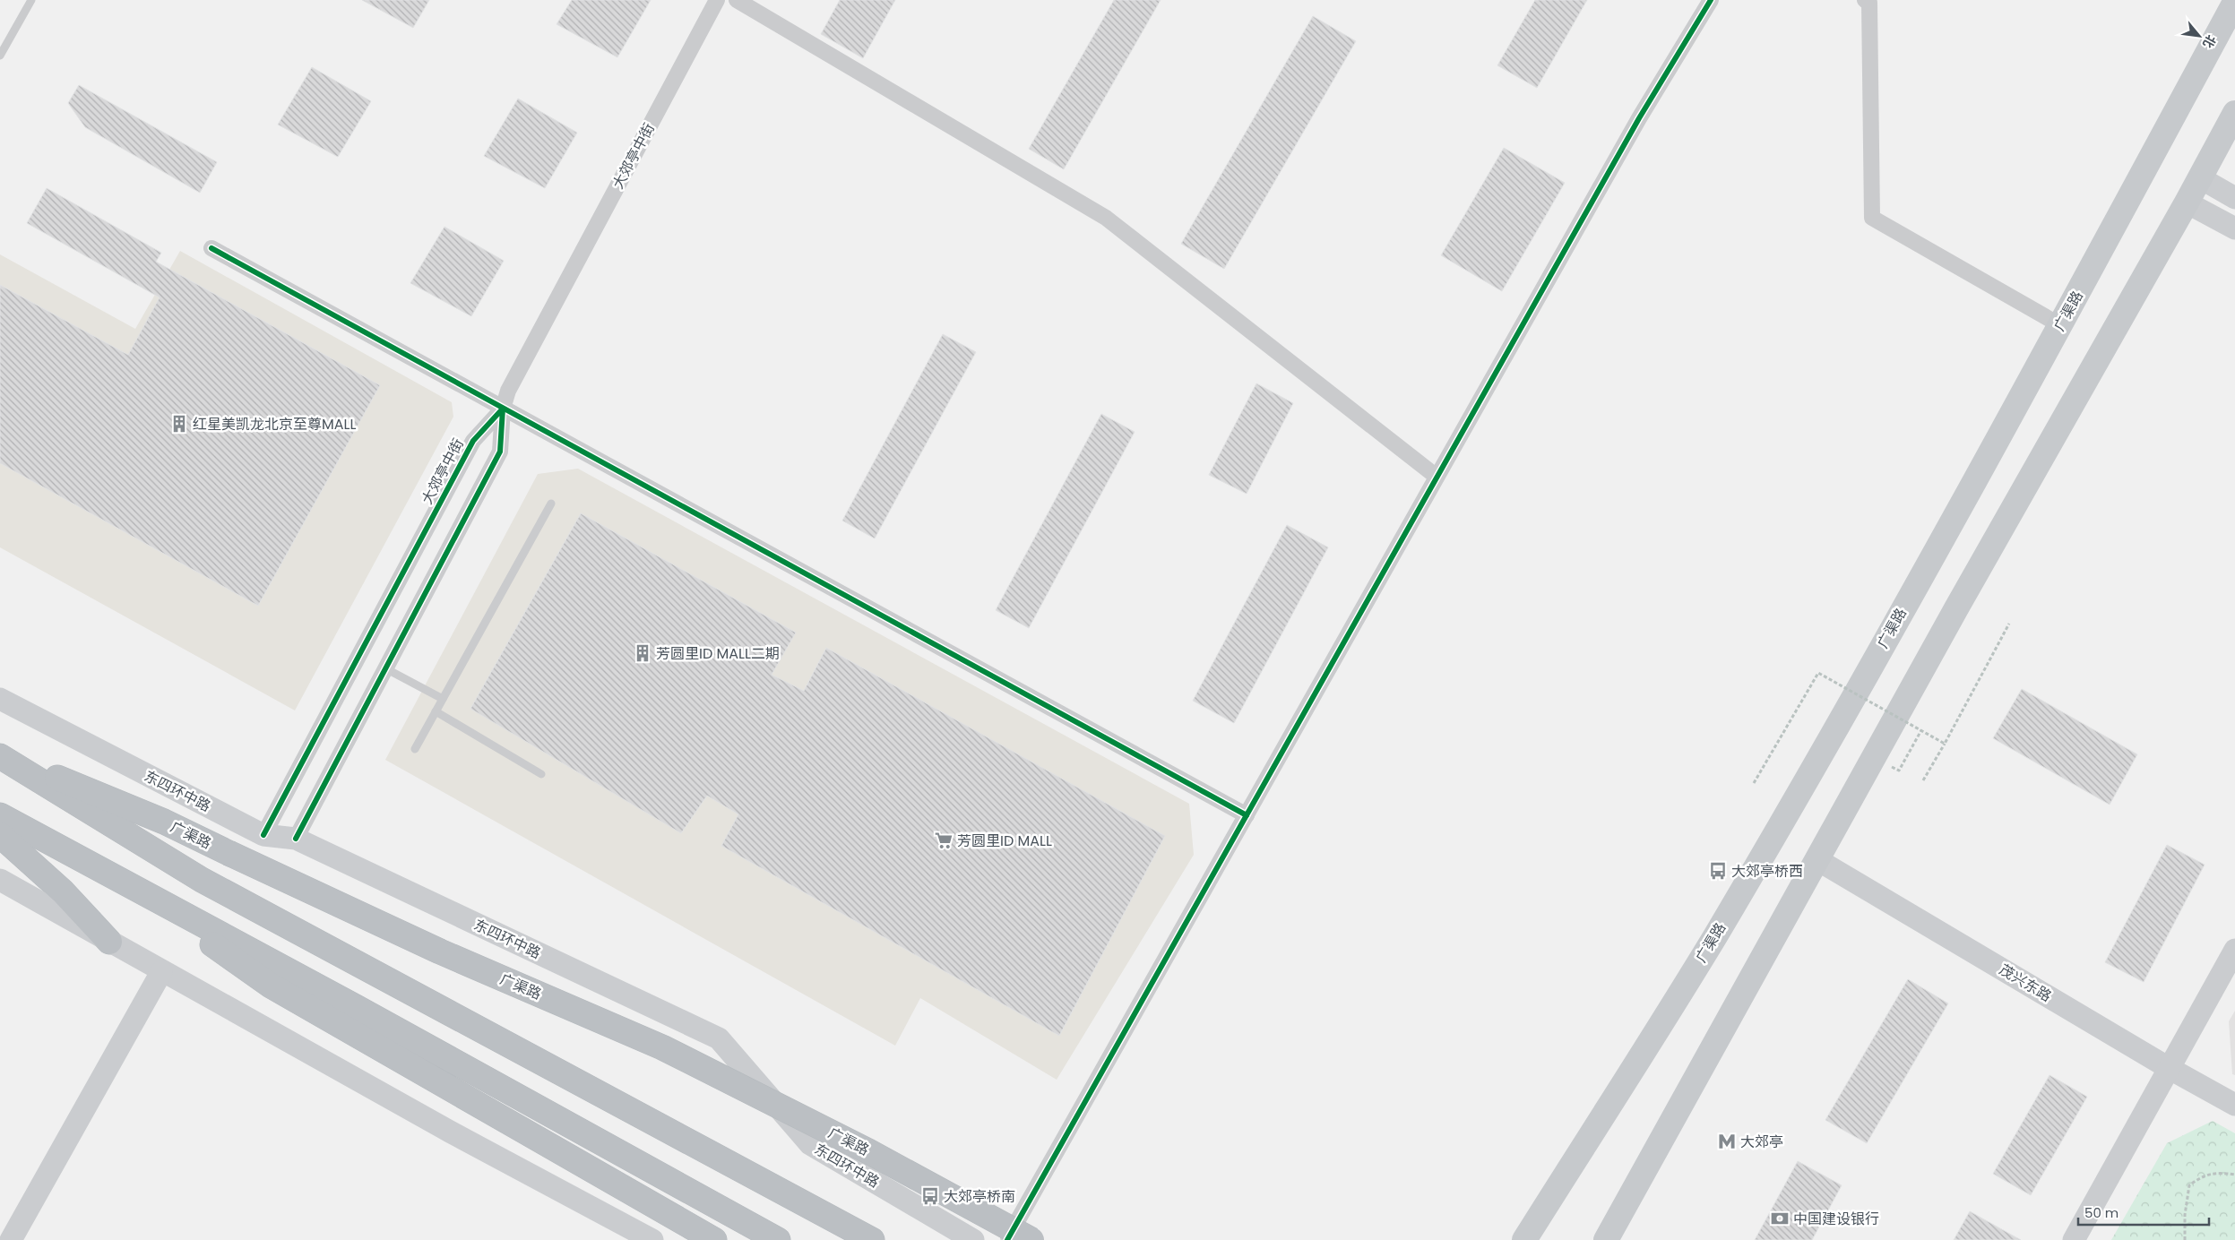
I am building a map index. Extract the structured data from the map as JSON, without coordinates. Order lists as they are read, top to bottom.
{
  "streets": {
    "highway": ["广渠路"],
    "main road": ["东四环中路", "茂兴东路"],
    "street": ["大郊亭中街"]
  },
  "crossings": [
    ["大郊亭中街", "东四环中路"]
  ],
  "places": {
    "building": ["红星美凯龙北京至尊MALL", "芳圆里ID MALL二期"],
    "supermarket": ["芳圆里ID MALL"],
    "bus stop": ["大郊亭桥西", "大郊亭桥南"],
    "metro station": ["大郊亭"],
    "bank": ["中国建设银行"]
  },
  "scale_bar": "50 m",
  "north": "bottom right"
}
